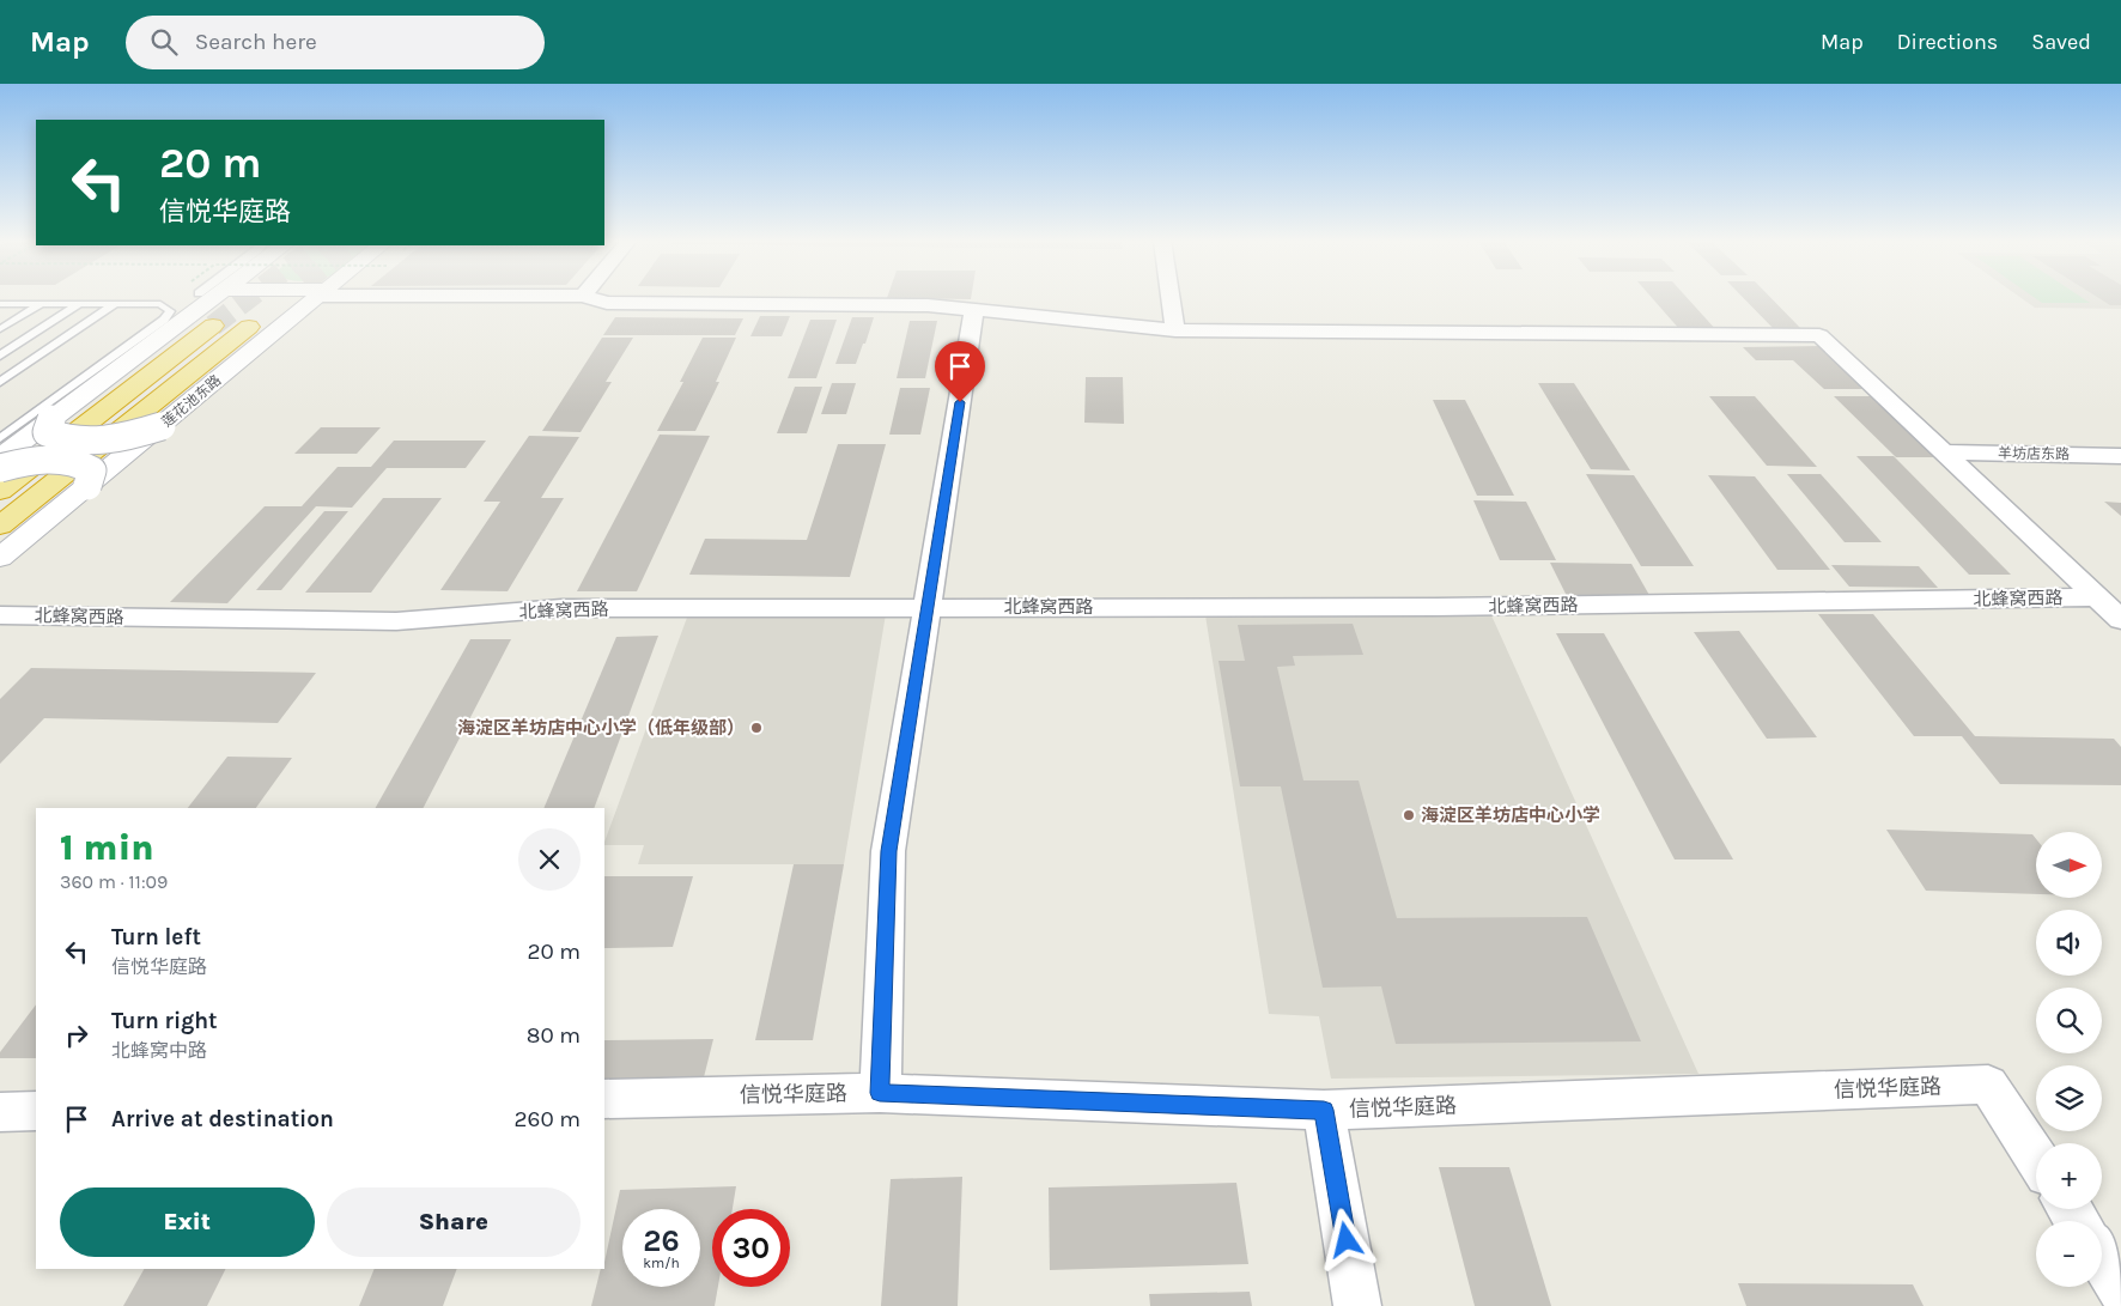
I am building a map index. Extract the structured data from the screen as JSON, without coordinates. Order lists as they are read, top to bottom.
{
  "streets": {
    "highway": ["莲花池东路"],
    "street": ["羊坊店东路", "北蜂窝西路", "信悦华庭路"]
  },
  "places": ["海淀区羊坊店中心小学（低年级部）", "海淀区羊坊店中心小学"],
  "north": "right",
  "page": {
    "header": "Map",
    "search": "Search here",
    "nav": ["Map", "Directions", "Saved"],
    "turn": ["20 m", "信悦华庭路"],
    "heading": ["1 min", "360 m · 11:09"],
    "map_buttons": ["+", "−"],
    "list": [
      {
        "name": "Turn left",
        "note": "信悦华庭路",
        "value": "20 m"
      },
      {
        "name": "Turn right",
        "note": "北蜂窝中路",
        "value": "80 m"
      },
      {
        "name": "Arrive at destination",
        "value": "260 m"
      }
    ],
    "buttons": ["Exit", "Share"],
    "speed": "26 km/h",
    "limit": "30"
  }
}
